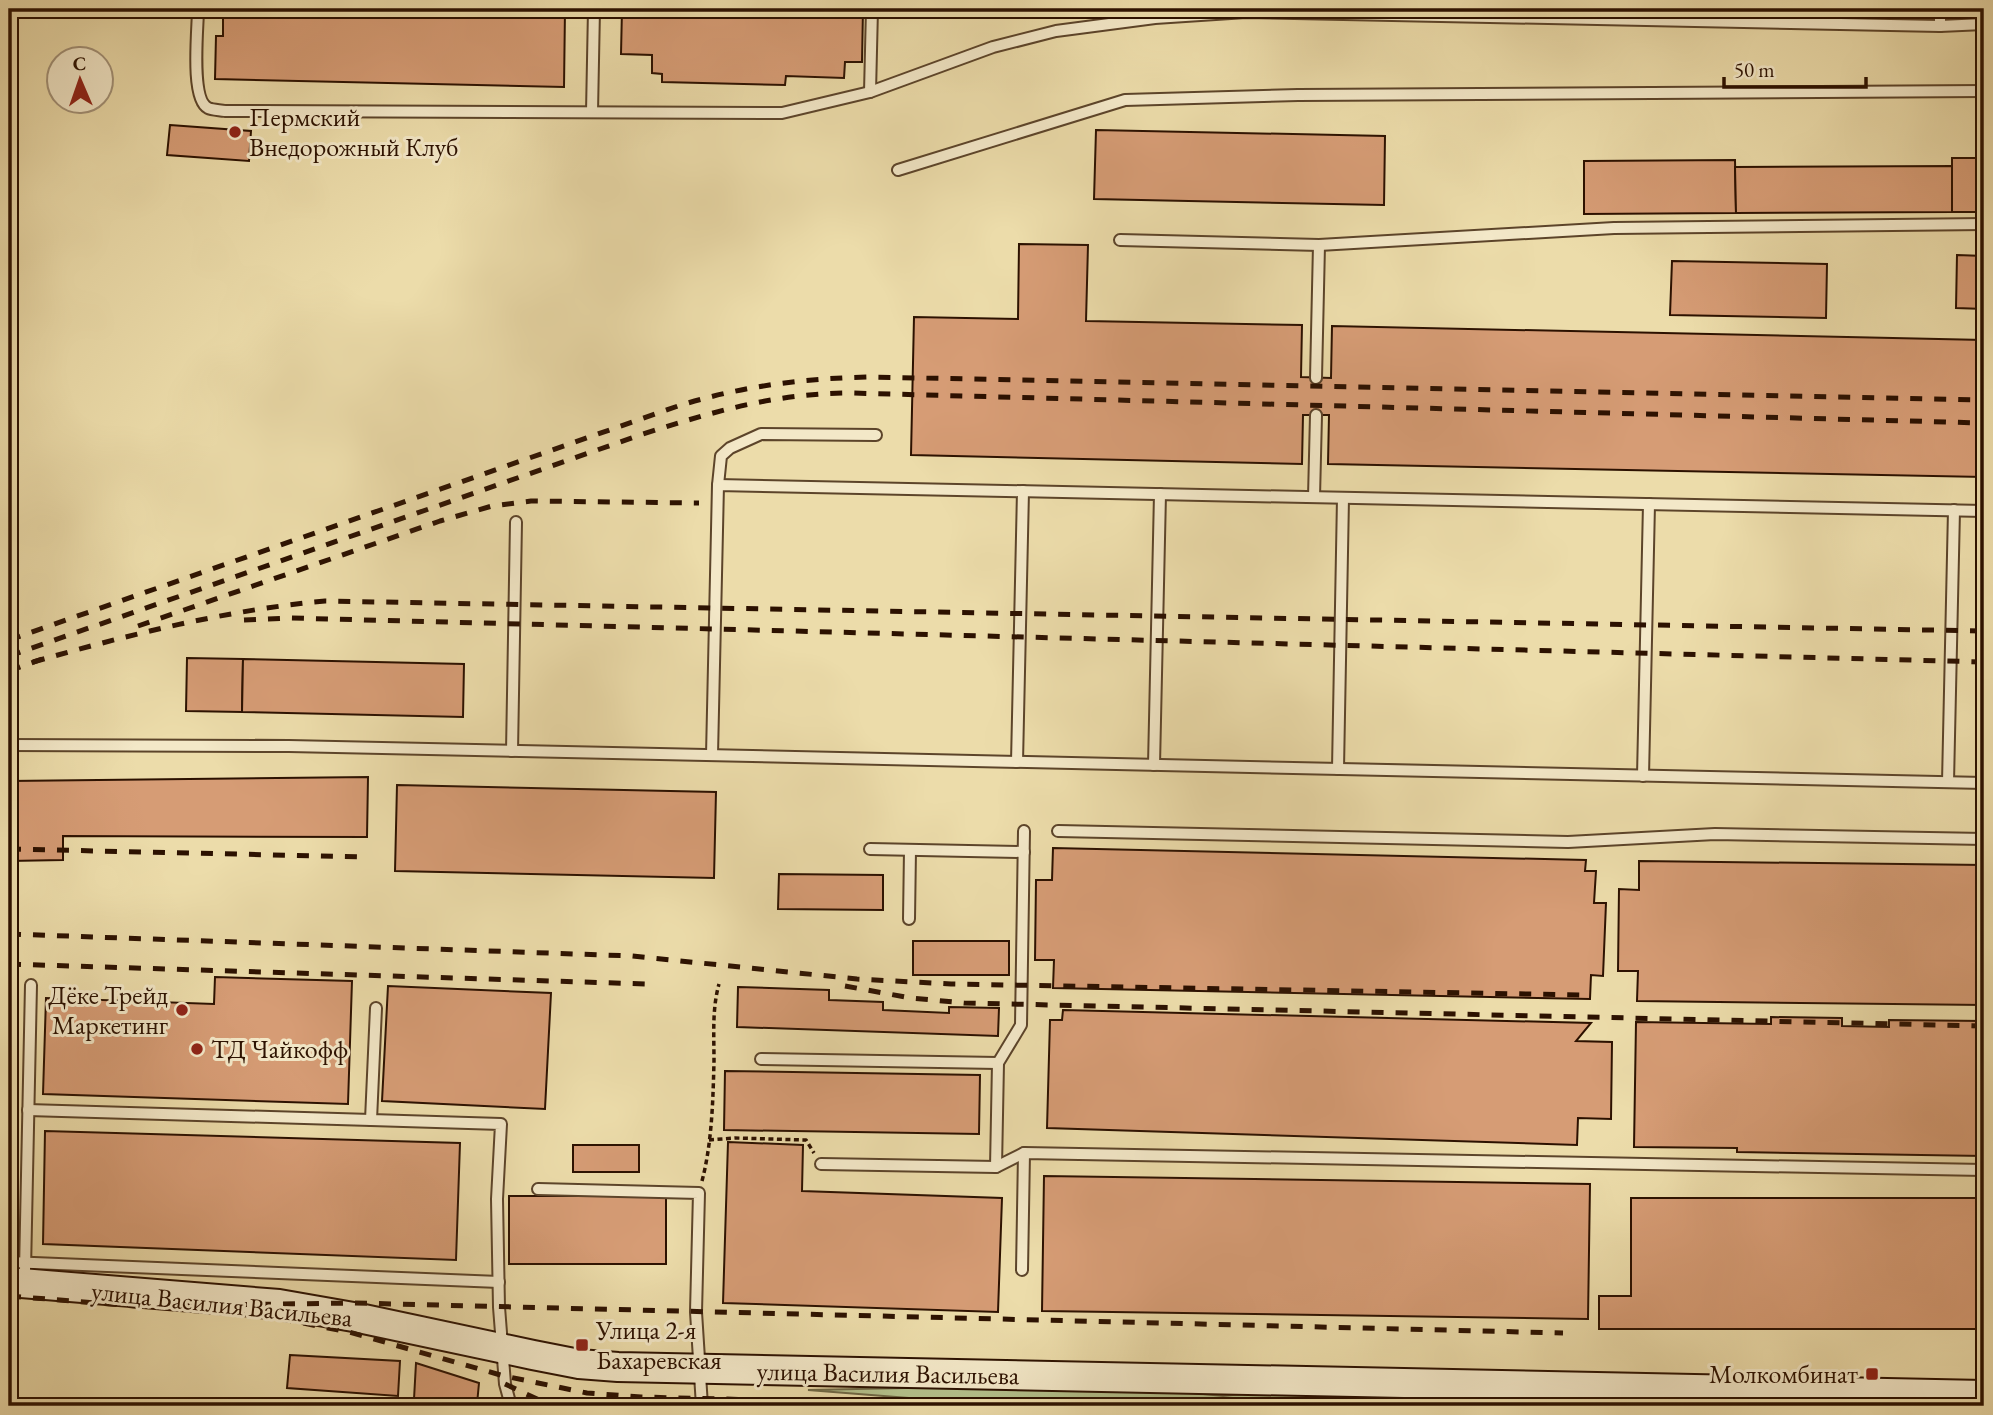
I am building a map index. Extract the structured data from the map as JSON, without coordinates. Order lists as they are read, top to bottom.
{
  "streets": {
    "main road": ["улица Василия Васильева"]
  },
  "places": {
    "other": ["Пермский Внедорожный Клуб", "Дёке Трейд Маркетинг", "ТД Чайкофф"],
    "transit": ["Улица 2-я Бахаревская", "Молкомбинат"]
  },
  "scale_bar": "50 m",
  "north": "top"
}
